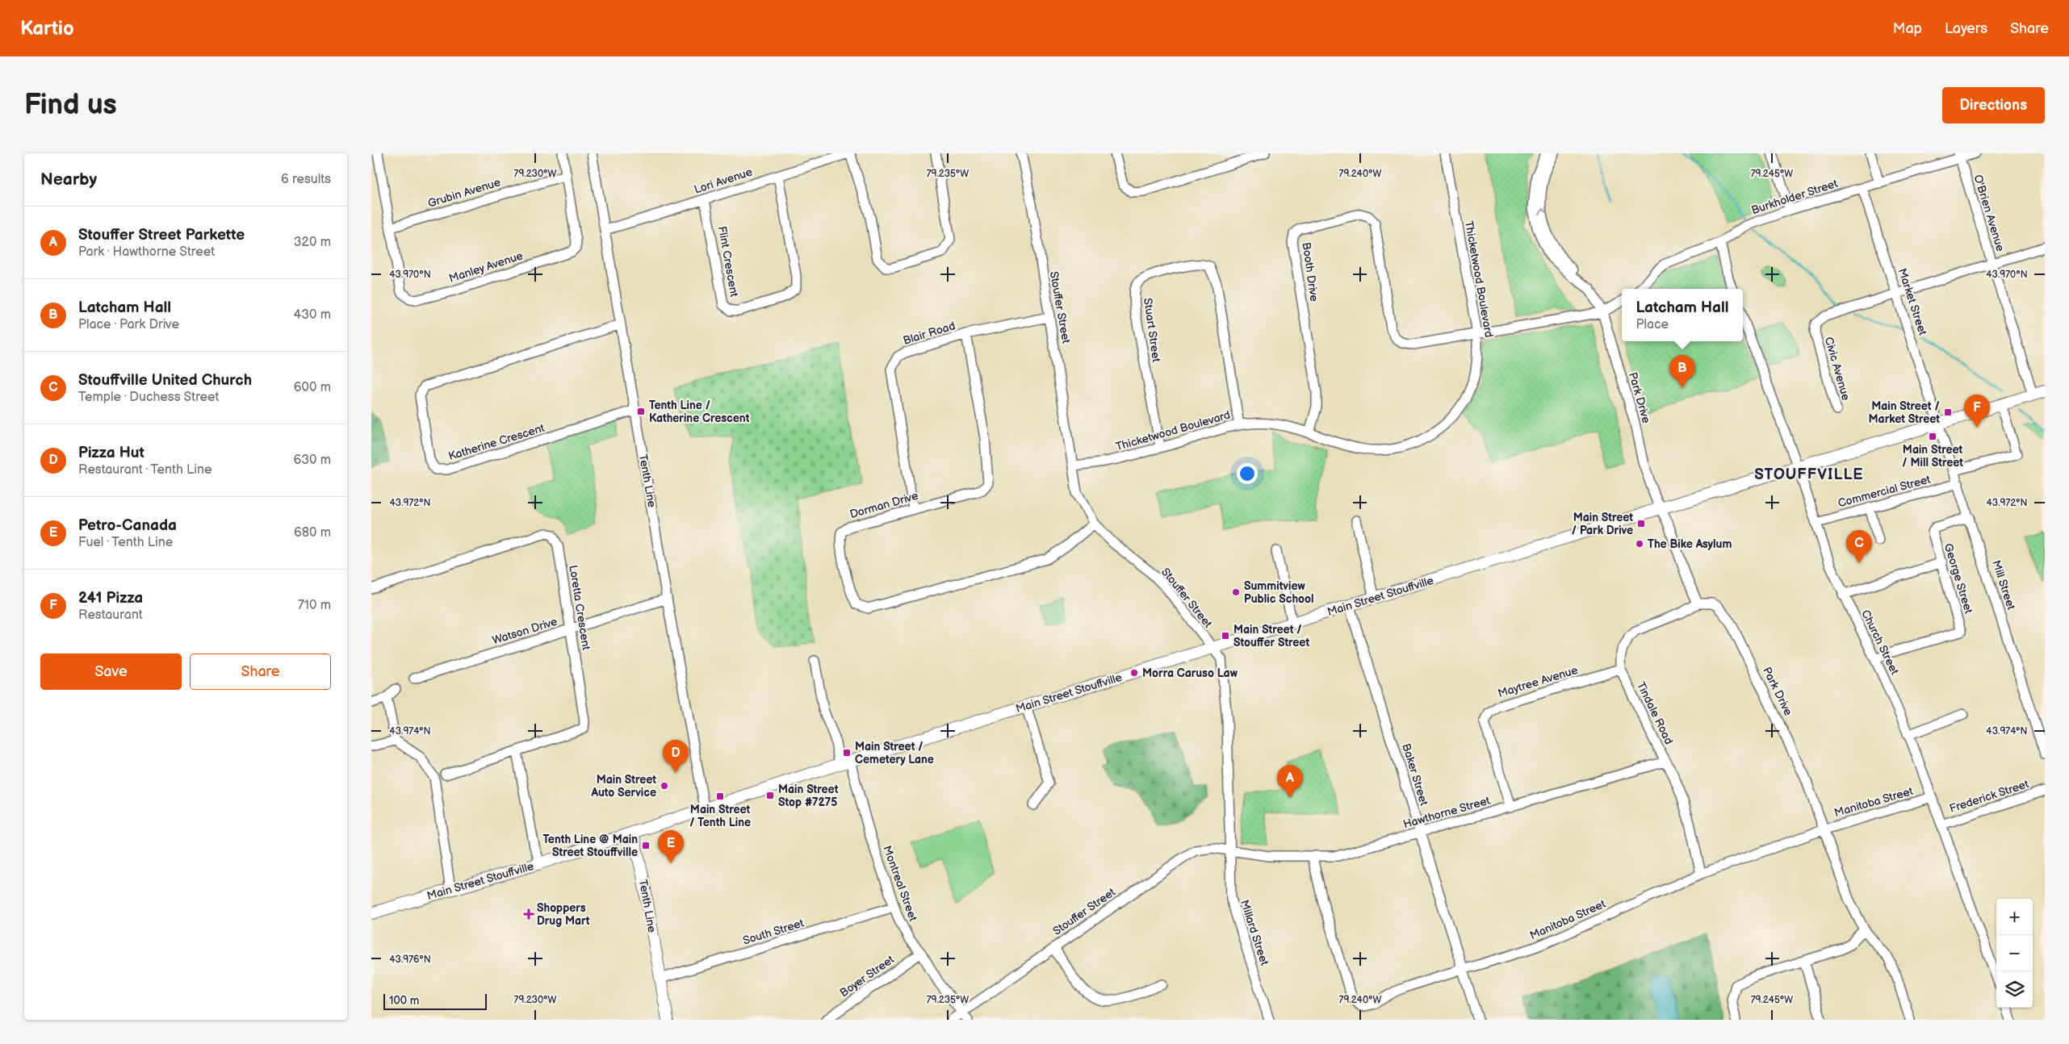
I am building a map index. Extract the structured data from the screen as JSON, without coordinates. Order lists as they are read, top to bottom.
{
  "streets": {
    "main road": ["Tenth Line", "Main Street Stouffville"],
    "street": [
      "Lori Avenue",
      "Grubin Avenue",
      "Burkholder Street",
      "O'Brien Avenue",
      "Flint Crescent",
      "Manley Avenue",
      "Booth Drive",
      "Thicketwood Boulevard",
      "Market Street",
      "Stouffer Street",
      "Stuart Street",
      "Blair Road",
      "Civic Avenue",
      "Park Drive",
      "Katherine Crescent",
      "Commercial Street",
      "Dorman Drive",
      "George Street",
      "Mill Street",
      "Loretta Crescent",
      "Watson Drive",
      "Church Street",
      "Maytree Avenue",
      "Tindale Road",
      "Baker Street",
      "Frederick Street",
      "Manitoba Street",
      "Hawthorne Street",
      "Montreal Street",
      "South Street",
      "Millard Street",
      "Boyer Street"
    ]
  },
  "crossings": [
    ["Lori Avenue", "Flint Crescent"],
    ["Lori Avenue", "Tenth Line"],
    ["Grubin Avenue", "Manley Avenue"],
    ["Burkholder Street", "O'Brien Avenue"],
    ["Burkholder Street", "Market Street"],
    ["O'Brien Avenue", "Main Street Stouffville"],
    ["Booth Drive", "Thicketwood Boulevard"],
    ["Thicketwood Boulevard", "Stouffer Street"],
    ["Thicketwood Boulevard", "Stuart Street"],
    ["Market Street", "Civic Avenue"],
    ["Market Street", "Mill Street"],
    ["Market Street", "Main Street Stouffville"],
    ["Stouffer Street", "Blair Road"],
    ["Stouffer Street", "Dorman Drive"],
    ["Stouffer Street", "Main Street Stouffville"],
    ["Stouffer Street", "Hawthorne Street"],
    ["Stouffer Street", "Montreal Street"],
    ["Stouffer Street", "Millard Street"],
    ["Blair Road", "Dorman Drive"],
    ["Park Drive", "Main Street Stouffville"],
    ["Park Drive", "Manitoba Street"],
    ["Katherine Crescent", "Tenth Line"],
    ["Tenth Line", "Main Street Stouffville"],
    ["Tenth Line", "Watson Drive"],
    ["Tenth Line", "South Street"],
    ["Commercial Street", "Mill Street"],
    ["Commercial Street", "Church Street"],
    ["George Street", "Mill Street"],
    ["George Street", "Church Street"],
    ["Mill Street", "Main Street Stouffville"],
    ["Main Street Stouffville", "Church Street"],
    ["Main Street Stouffville", "Baker Street"],
    ["Main Street Stouffville", "Montreal Street"],
    ["Loretta Crescent", "Watson Drive"],
    ["Church Street", "Frederick Street"],
    ["Church Street", "Manitoba Street"],
    ["Maytree Avenue", "Tindale Road"],
    ["Maytree Avenue", "Hawthorne Street"],
    ["Tindale Road", "Manitoba Street"],
    ["Tindale Road", "Hawthorne Street"],
    ["Baker Street", "Manitoba Street"],
    ["Baker Street", "Hawthorne Street"],
    ["Manitoba Street", "Hawthorne Street"],
    ["Hawthorne Street", "Millard Street"],
    ["Montreal Street", "South Street"],
    ["Montreal Street", "Boyer Street"]
  ],
  "districts": ["STOUFFVILLE"],
  "places": {
    "transit": [
      "Tenth Line / Katherine Crescent",
      "Main Street / Market Street",
      "Main Street / Mill Street",
      "Main Street / Park Drive",
      "Main Street / Stouffer Street",
      "Main Street / Cemetery Lane",
      "Main Street Stop #7275",
      "Main Street / Tenth Line",
      "Tenth Line @ Main Street Stouffville"
    ],
    "other": [
      "The Bike Asylum",
      "Summitview Public School",
      "Morra Caruso Law",
      "Main Street Auto Service"
    ],
    "health": ["Shoppers Drug Mart"]
  },
  "scale_bar": "100 m",
  "page": {
    "header": "Kartio",
    "nav": ["Map", "Layers", "Share"],
    "buttons": [
      "Directions",
      ["Save", "Share"]
    ],
    "title": "Find us",
    "heading": ["Nearby", "6 results"],
    "list": [
      {
        "mark": "A",
        "name": "Stouffer Street Parkette",
        "note": "Park · Hawthorne Street",
        "value": "320 m"
      },
      {
        "mark": "B",
        "name": "Latcham Hall",
        "note": "Place · Park Drive",
        "value": "430 m"
      },
      {
        "mark": "C",
        "name": "Stouffville United Church",
        "note": "Temple · Duchess Street",
        "value": "600 m"
      },
      {
        "mark": "D",
        "name": "Pizza Hut",
        "note": "Restaurant · Tenth Line",
        "value": "630 m"
      },
      {
        "mark": "E",
        "name": "Petro-Canada",
        "note": "Fuel · Tenth Line",
        "value": "680 m"
      },
      {
        "mark": "F",
        "name": "241 Pizza",
        "note": "Restaurant",
        "value": "710 m"
      }
    ],
    "popup": ["Latcham Hall", "Place"],
    "pins": [
      "B",
      "F",
      "C",
      "D",
      "A",
      "E"
    ],
    "map_buttons": ["+", "−"],
    "scale": "100 m"
  },
  "coordinates": [
    "79.230°W",
    "79.235°W",
    "79.240°W",
    "79.245°W",
    "43.970°N",
    "43.972°N",
    "43.974°N",
    "43.976°N"
  ]
}
